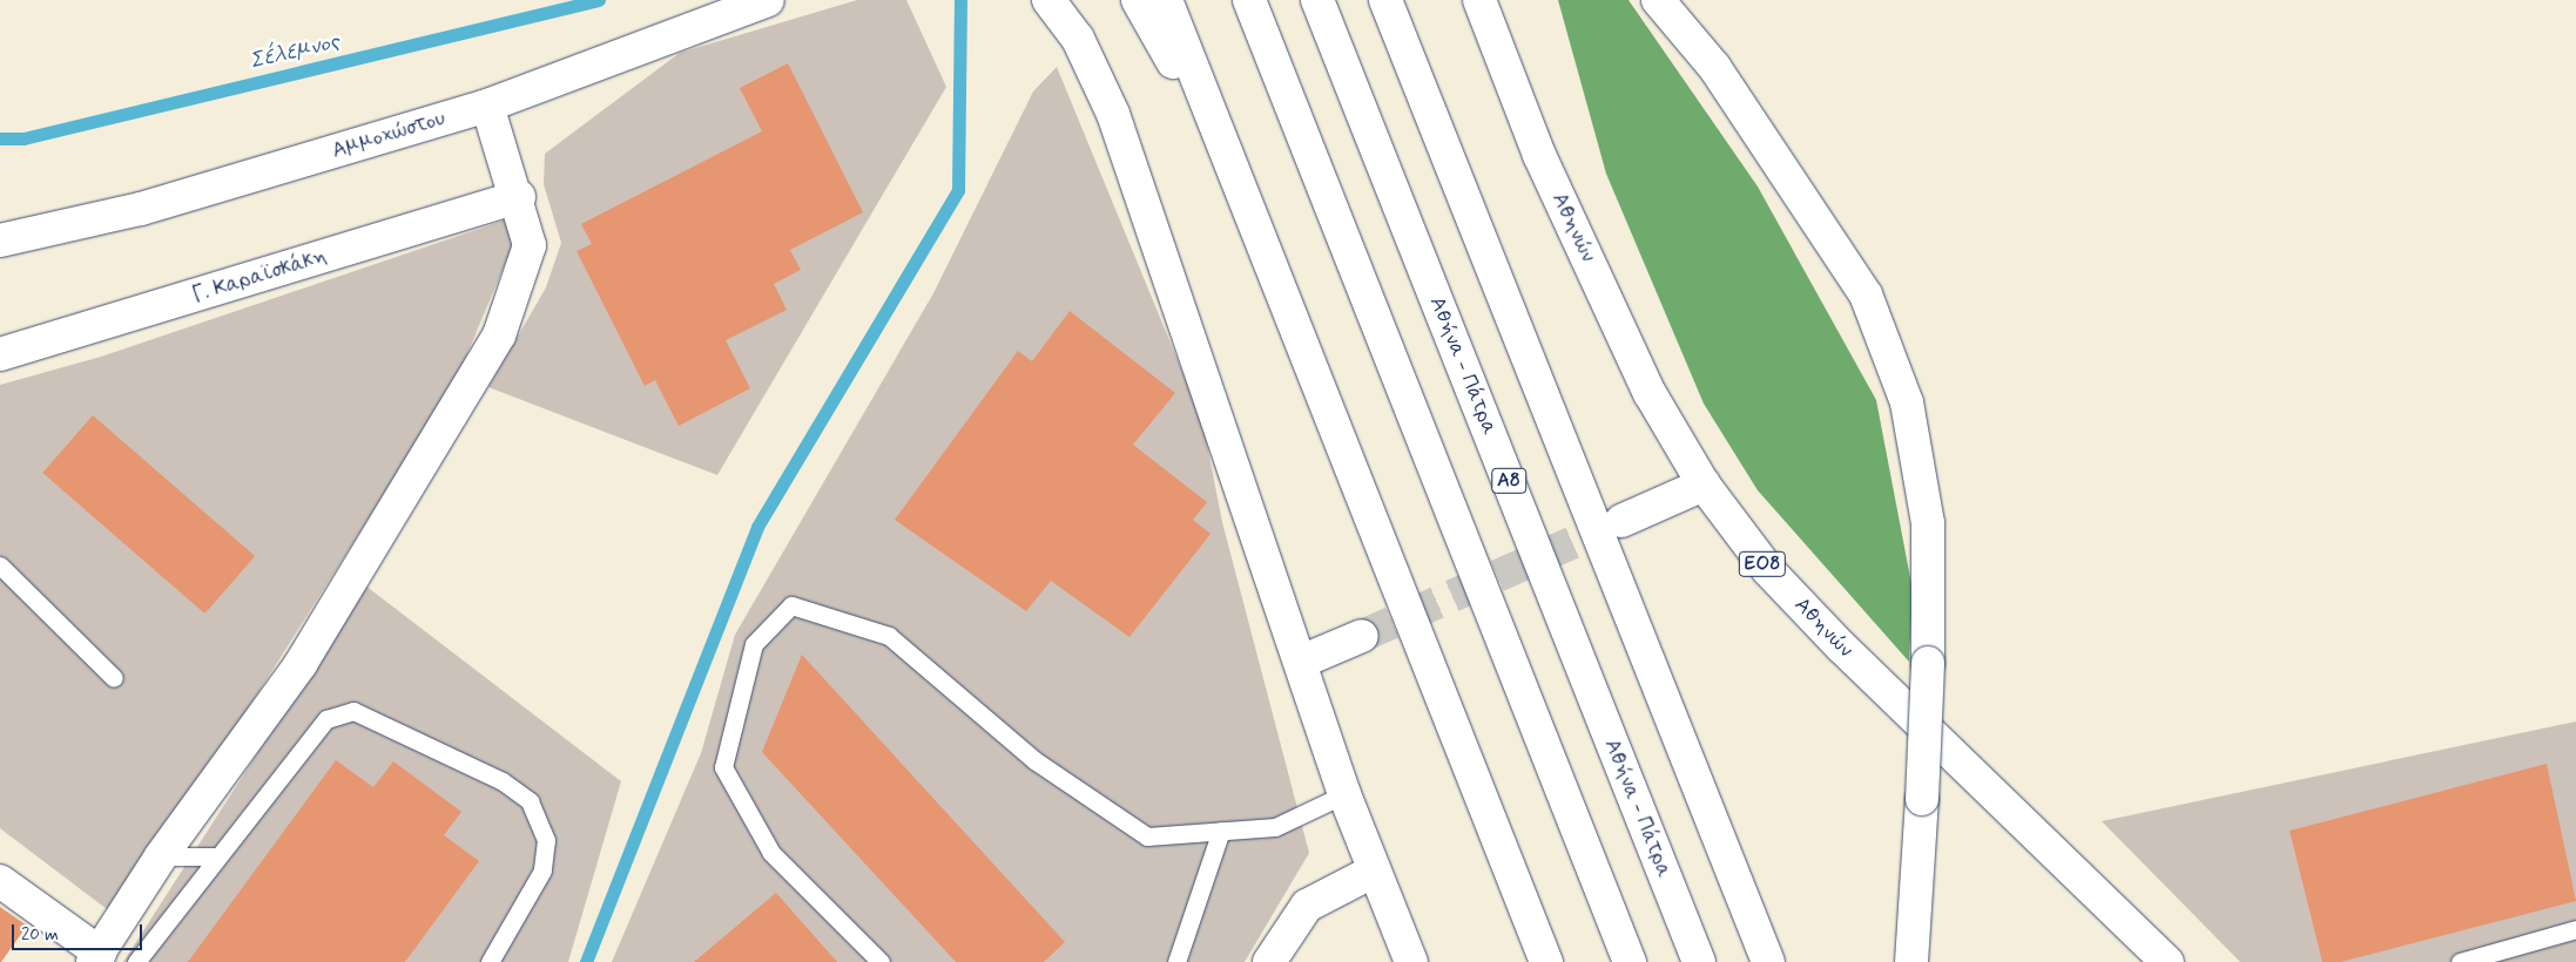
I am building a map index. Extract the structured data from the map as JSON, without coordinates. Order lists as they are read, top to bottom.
{
  "streets": {
    "main road": [
      "Αμμοχώστου",
      "Αθηνών",
      "Γ. Καραϊσκάκη",
      "Αθήνα - Πάτρα",
      "Α8",
      "ΕΟ8"
    ]
  },
  "water": ["Σέλεμνος"],
  "scale_bar": "20 m"
}
